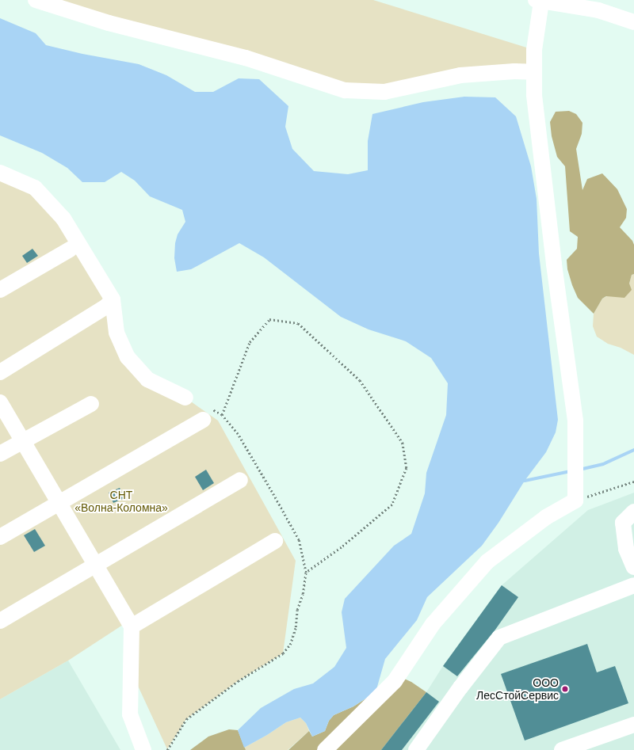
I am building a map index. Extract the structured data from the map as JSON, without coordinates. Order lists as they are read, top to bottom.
{
  "parks": ["СНТ «Волна-Коломна»"],
  "places": ["ООО ЛесСтойСервис"]
}
